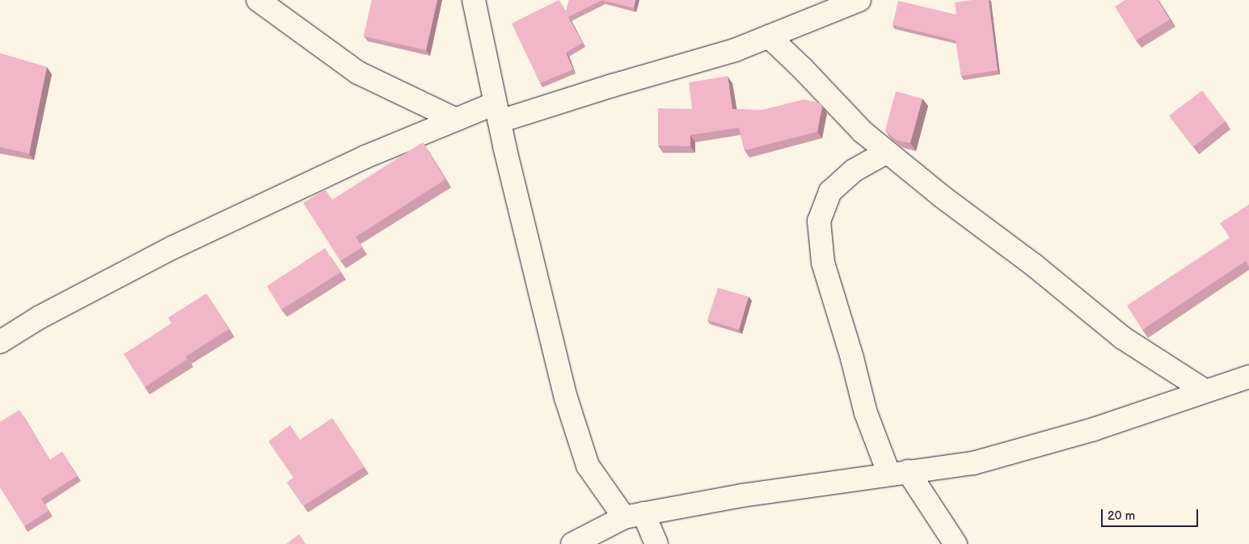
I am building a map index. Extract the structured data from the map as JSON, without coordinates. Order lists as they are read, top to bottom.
{
  "scale_bar": "20 m"
}
